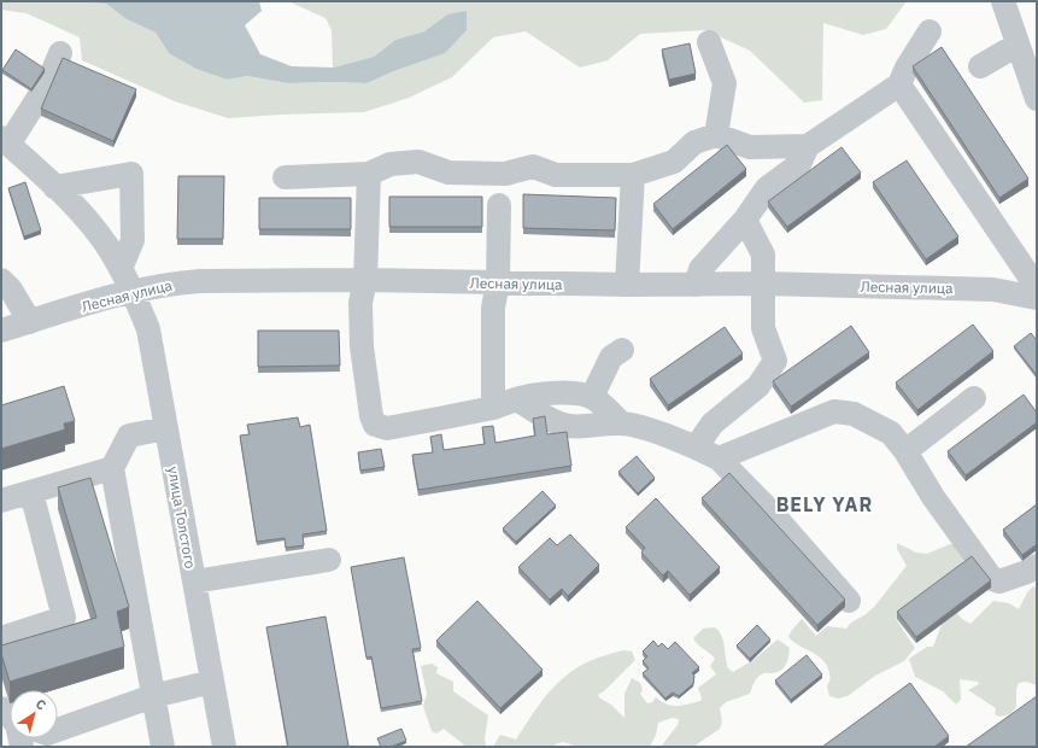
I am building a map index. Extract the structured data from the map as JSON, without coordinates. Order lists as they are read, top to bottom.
{
  "streets": {
    "street": ["Лесная улица", "улица Толстого"]
  },
  "crossings": [
    ["Лесная улица", "улица Толстого"]
  ],
  "districts": ["BELY YAR"],
  "north": "top right"
}
